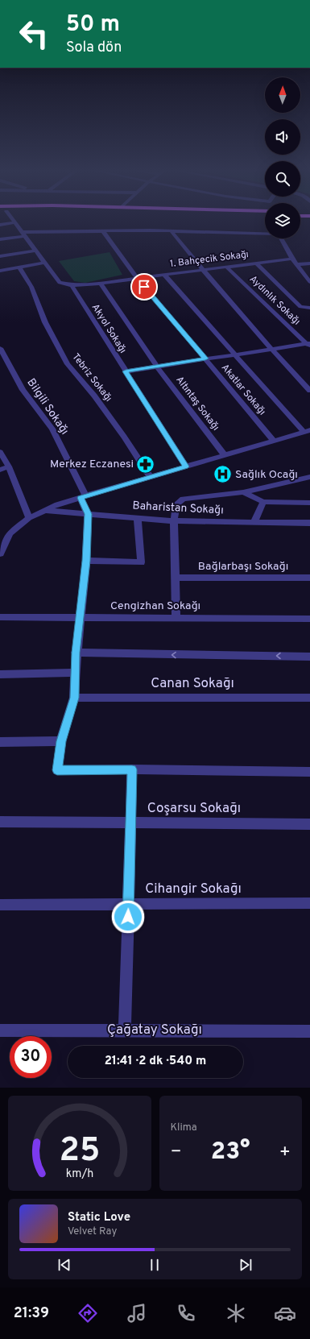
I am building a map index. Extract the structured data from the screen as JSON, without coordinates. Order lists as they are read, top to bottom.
{
  "streets": {
    "street": [
      "1. Bahçecik Sokağı",
      "Aydınlık Sokağı",
      "Akyol Sokağı",
      "Tebriz Sokağı",
      "Akatlar Sokağı",
      "Altıntaş Sokağı",
      "Bilgili Sokağı",
      "Baharistan Sokağı",
      "Bağlarbaşı Sokağı",
      "Cengizhan Sokağı",
      "Canan Sokağı",
      "Coşarsu Sokağı",
      "Cihangir Sokağı",
      "Çağatay Sokağı"
    ]
  },
  "crossings": [
    ["1. Bahçecik Sokağı", "Aydınlık Sokağı"],
    ["1. Bahçecik Sokağı", "Akyol Sokağı"],
    ["1. Bahçecik Sokağı", "Akatlar Sokağı"],
    ["1. Bahçecik Sokağı", "Altıntaş Sokağı"],
    ["Bilgili Sokağı", "Baharistan Sokağı"]
  ],
  "places": {
    "pharmacy": ["Merkez Eczanesi"],
    "hospital": ["Sağlık Ocağı"]
  },
  "north": "top",
  "page": {
    "turn": ["50 m", "Sola dön"],
    "limit": "30",
    "trip": "21:41 · 2 dk · 540 m",
    "tile": "Klima",
    "heat": ["−", "23°", "+"],
    "song": ["Static Love", "Velvet Ray"],
    "tabs": "21:39",
    "gauge": ["25", "km/h"]
  }
}
